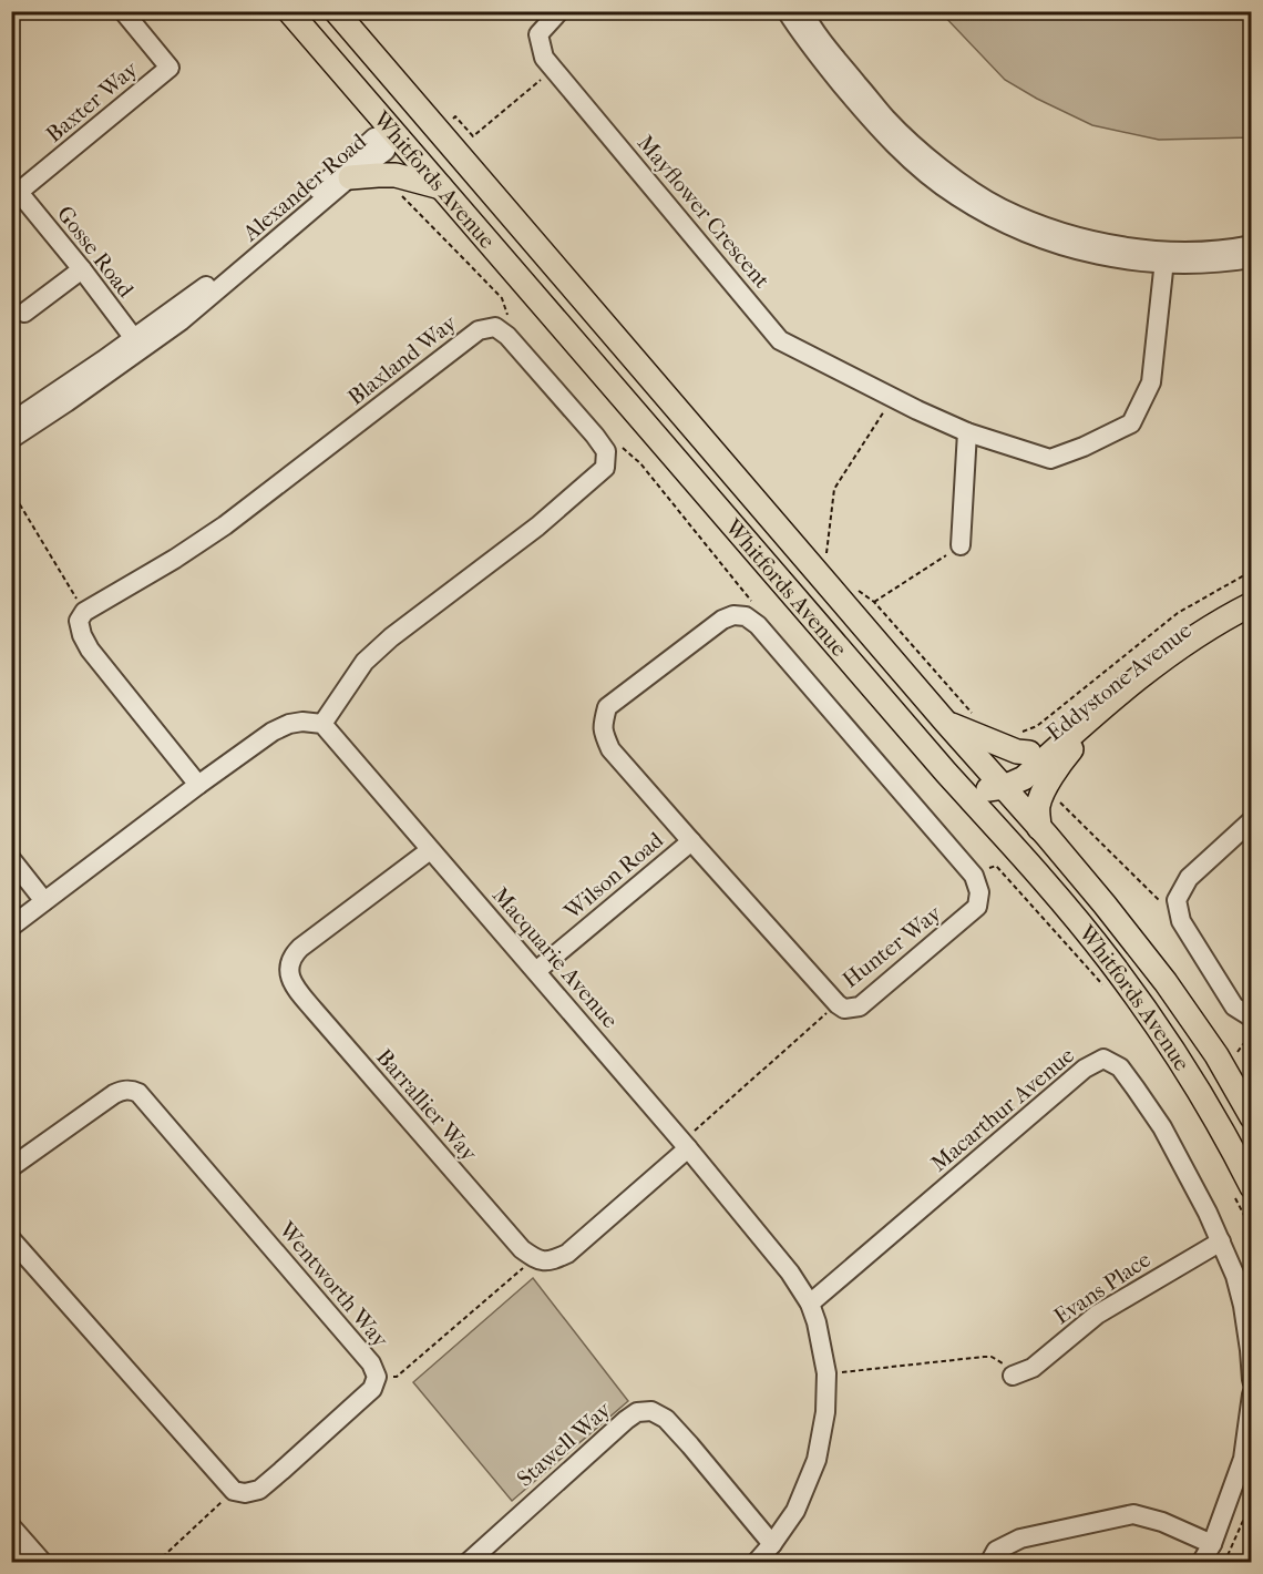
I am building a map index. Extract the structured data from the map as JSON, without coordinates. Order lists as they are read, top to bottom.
{
  "streets": {
    "main road": ["Whitfords Avenue", "Eddystone Avenue"],
    "street": [
      "Baxter Way",
      "Alexander Road",
      "Mayflower Crescent",
      "Gosse Road",
      "Blaxland Way",
      "Wilson Road",
      "Hunter Way",
      "Macquarie Avenue",
      "Barrallier Way",
      "Macarthur Avenue",
      "Wentworth Way",
      "Evans Place",
      "Stawell Way"
    ]
  },
  "crossings": [
    ["Baxter Way", "Gosse Road"],
    ["Whitfords Avenue", "Alexander Road"],
    ["Whitfords Avenue", "Eddystone Avenue"],
    ["Alexander Road", "Gosse Road"],
    ["Blaxland Way", "Macquarie Avenue"],
    ["Wilson Road", "Hunter Way"],
    ["Wilson Road", "Macquarie Avenue"],
    ["Macquarie Avenue", "Barrallier Way"],
    ["Macquarie Avenue", "Macarthur Avenue"],
    ["Macquarie Avenue", "Stawell Way"],
    ["Macarthur Avenue", "Evans Place"]
  ]
}
